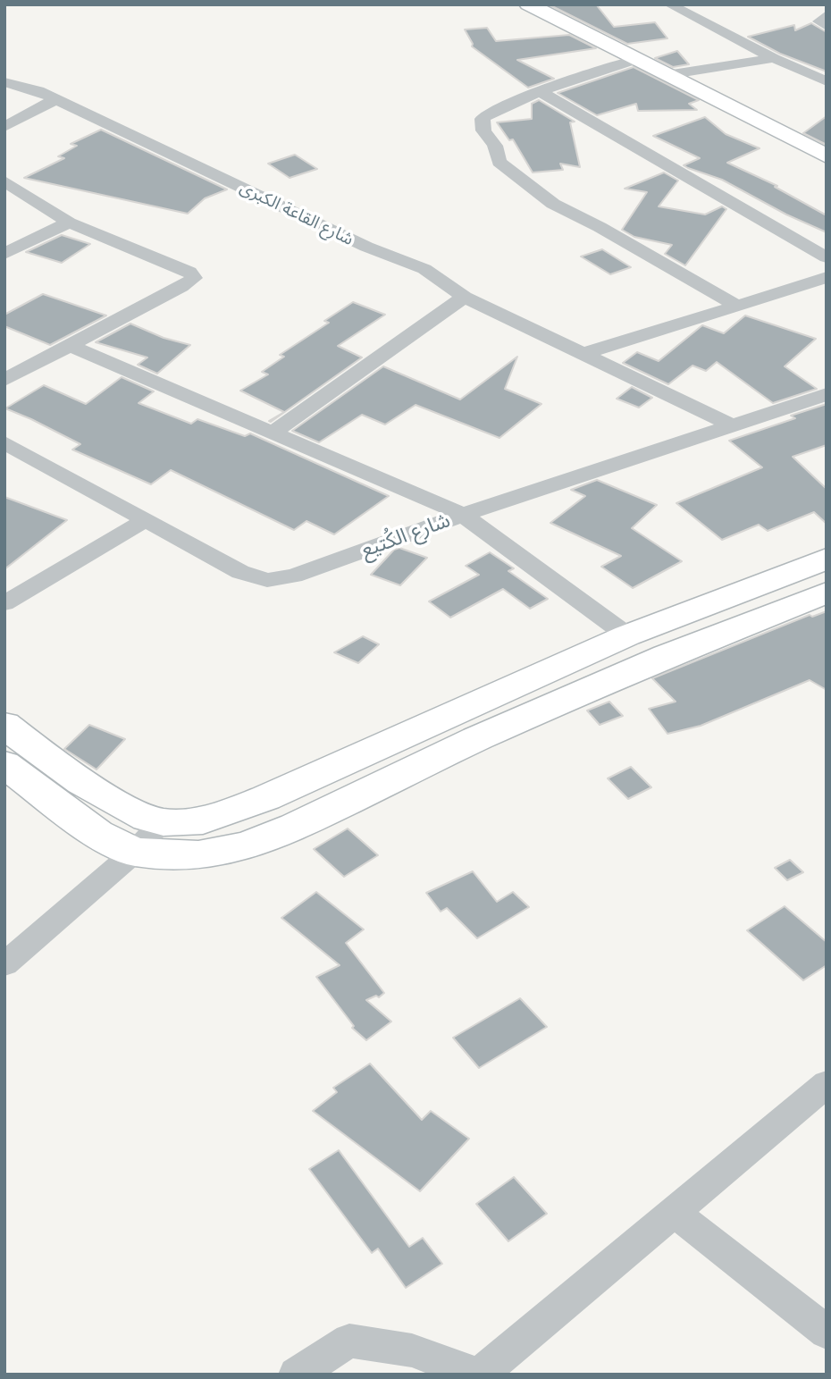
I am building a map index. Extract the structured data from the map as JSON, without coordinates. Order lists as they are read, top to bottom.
{
  "streets": {
    "street": ["شارع القاعة الكبرى", "شارع الكُتيع"]
  },
  "crossings": [
    ["شارع القاعة الكبرى", "شارع الكُتيع"]
  ]
}
